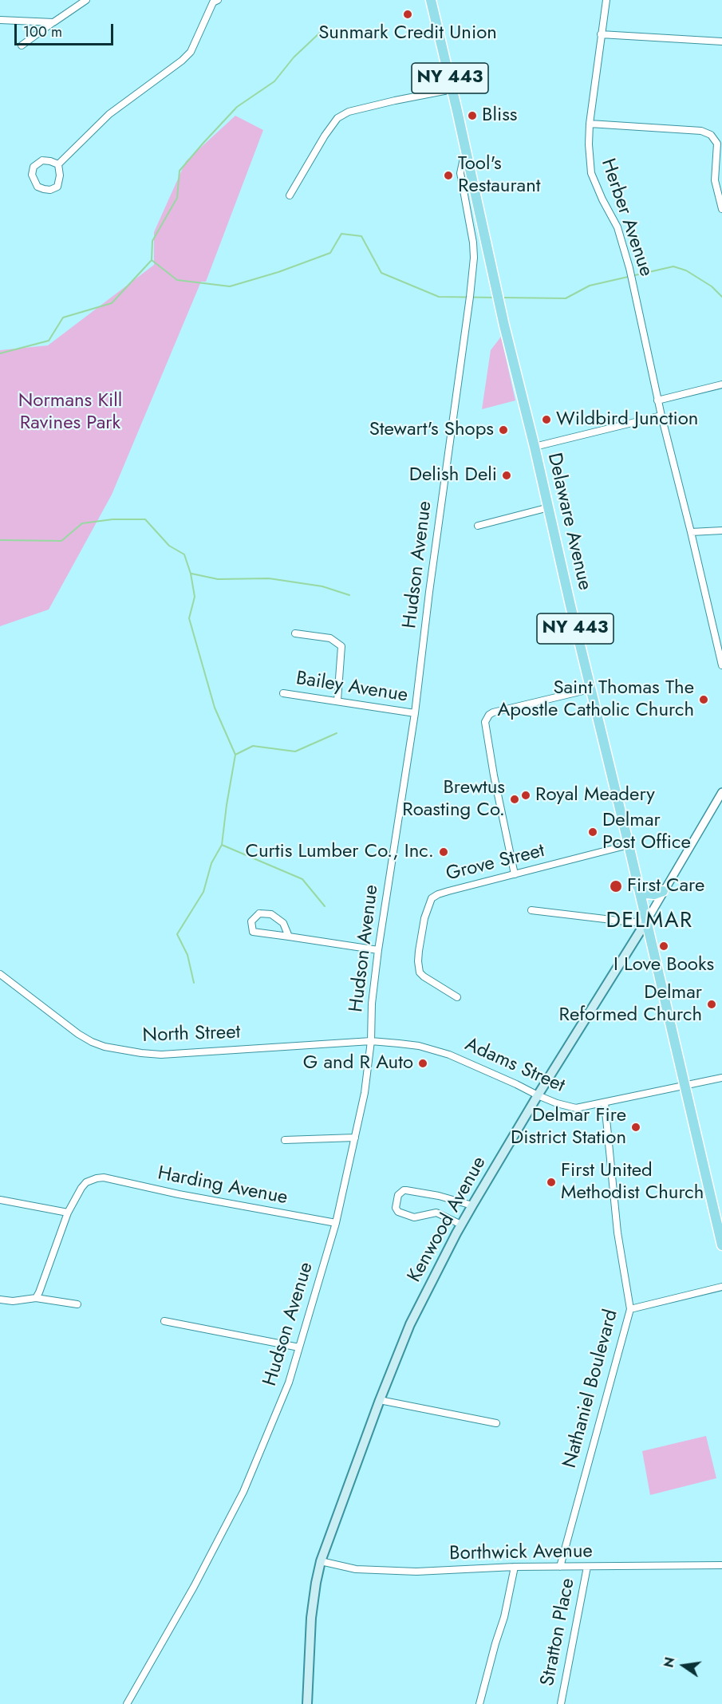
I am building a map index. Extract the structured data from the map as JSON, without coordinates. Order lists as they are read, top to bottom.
{
  "streets": {
    "main road": ["NY 443", "Delaware Avenue", "Kenwood Avenue"],
    "street": [
      "Herber Avenue",
      "Hudson Avenue",
      "Bailey Avenue",
      "Grove Street",
      "North Street",
      "Adams Street",
      "Harding Avenue",
      "Nathaniel Boulevard",
      "Borthwick Avenue",
      "Stratton Place"
    ]
  },
  "crossings": [
    ["Delaware Avenue", "Hudson Avenue"],
    ["Delaware Avenue", "Grove Street"],
    ["Delaware Avenue", "Adams Street"],
    ["Delaware Avenue", "Kenwood Avenue"],
    ["Hudson Avenue", "Bailey Avenue"],
    ["Hudson Avenue", "North Street"],
    ["Hudson Avenue", "Harding Avenue"],
    ["North Street", "Adams Street"],
    ["Adams Street", "Kenwood Avenue"],
    ["Adams Street", "Nathaniel Boulevard"],
    ["Kenwood Avenue", "Borthwick Avenue"],
    ["Nathaniel Boulevard", "Borthwick Avenue"],
    ["Borthwick Avenue", "Stratton Place"]
  ],
  "districts": ["DELMAR"],
  "parks": ["Normans Kill Ravines Park"],
  "places": [
    "Sunmark Credit Union",
    "Bliss",
    "Tool's Restaurant",
    "Wildbird Junction",
    "Stewart's Shops",
    "Delish Deli",
    "Saint Thomas The Apostle Catholic Church",
    "Royal Meadery",
    "Brewtus Roasting Co.",
    "Delmar Post Office",
    "Curtis Lumber Co., Inc.",
    "First Care",
    "I Love Books",
    "Delmar Reformed Church",
    "G and R Auto",
    "Delmar Fire District Station",
    "First United Methodist Church"
  ],
  "scale_bar": "100 m",
  "north": "left"
}
